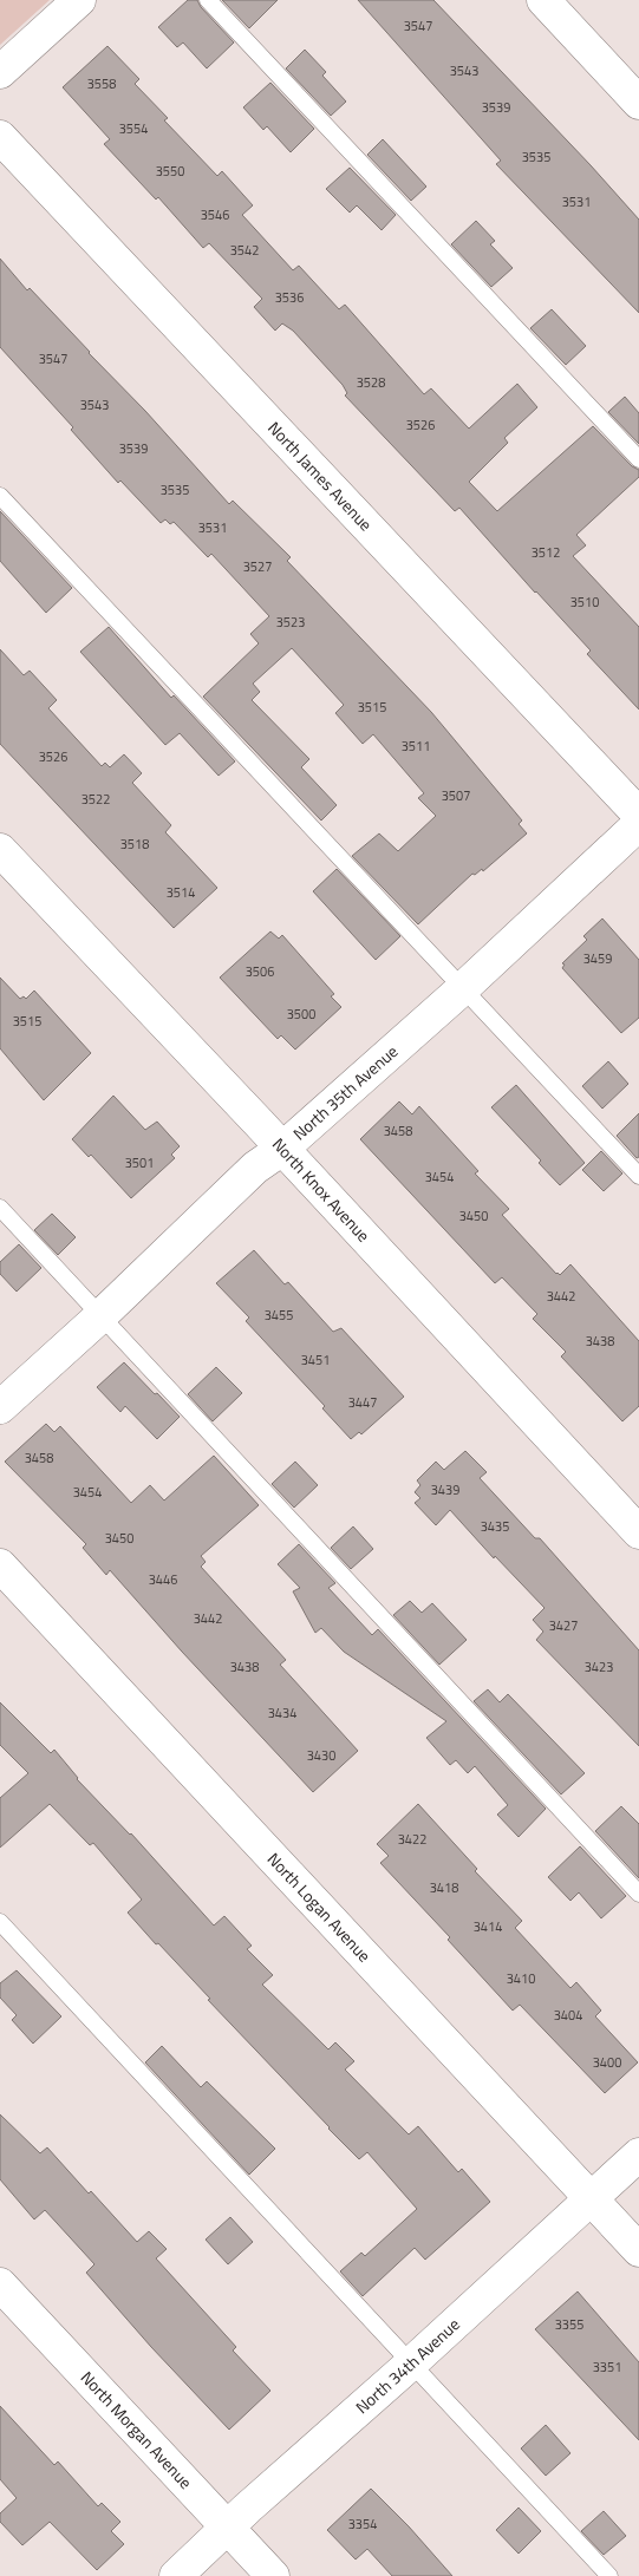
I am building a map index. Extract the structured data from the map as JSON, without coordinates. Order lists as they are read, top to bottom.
{
  "streets": {
    "street": [
      "North James Avenue",
      "North 35th Avenue",
      "North Knox Avenue",
      "North Logan Avenue",
      "North 34th Avenue",
      "North Morgan Avenue"
    ]
  },
  "crossings": [
    ["North 35th Avenue", "North Knox Avenue"],
    ["North Logan Avenue", "North 34th Avenue"],
    ["North 34th Avenue", "North Morgan Avenue"]
  ],
  "house_numbers": [
    "3547",
    "3543",
    "3558",
    "3539",
    "3554",
    "3535",
    "3550",
    "3531",
    "3546",
    "3542",
    "3536",
    "3547",
    "3528",
    "3543",
    "3526",
    "3539",
    "3535",
    "3531",
    "3512",
    "3527",
    "3510",
    "3523",
    "3515",
    "3511",
    "3526",
    "3507",
    "3522",
    "3518",
    "3514",
    "3459",
    "3506",
    "3500",
    "3515",
    "3458",
    "3501",
    "3454",
    "3450",
    "3442",
    "3455",
    "3438",
    "3451",
    "3447",
    "3458",
    "3439",
    "3454",
    "3435",
    "3450",
    "3446",
    "3442",
    "3427",
    "3438",
    "3423",
    "3434",
    "3430",
    "3422",
    "3418",
    "3414",
    "3410",
    "3404",
    "3400",
    "3355",
    "3351",
    "3354"
  ]
}
